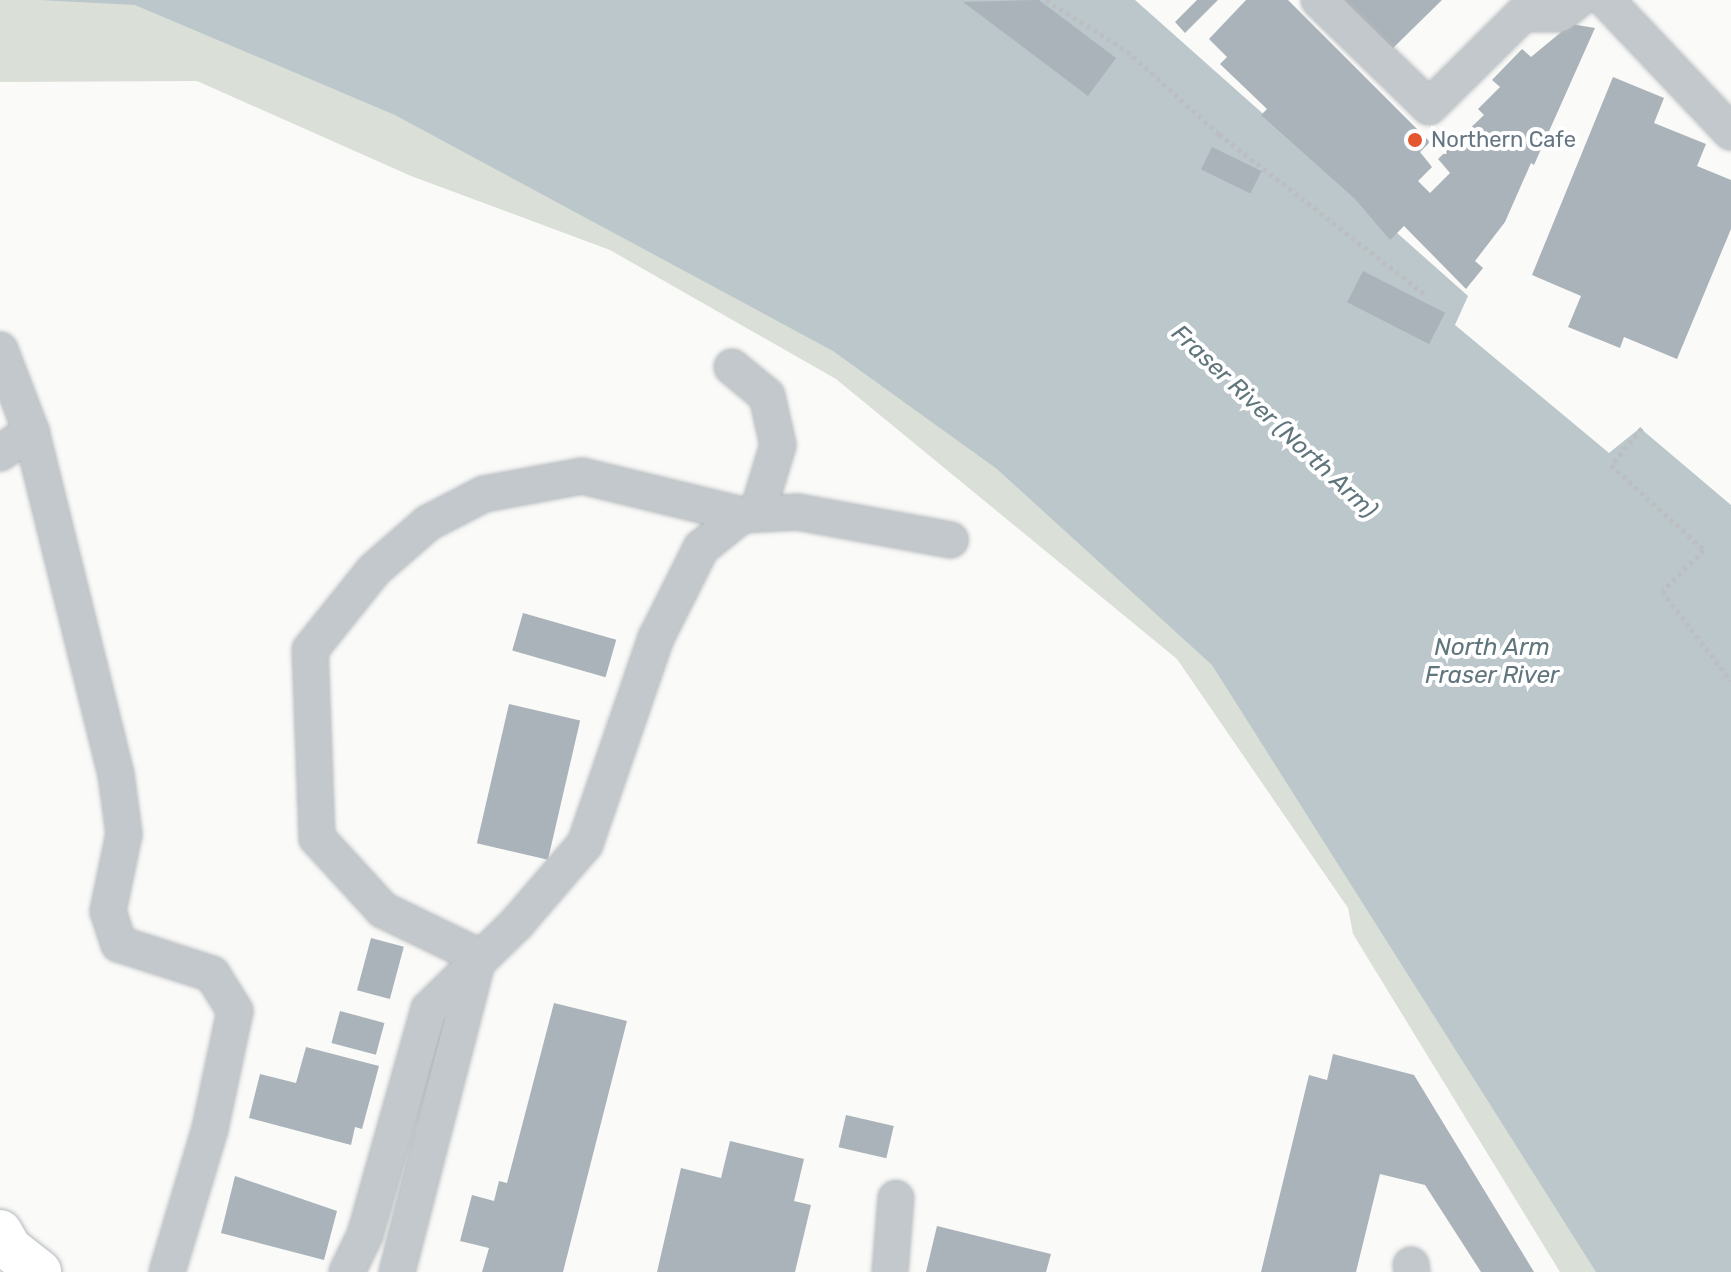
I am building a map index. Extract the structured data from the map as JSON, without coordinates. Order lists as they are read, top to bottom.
{
  "water": ["Fraser River (North Arm)", "North Arm Fraser River"],
  "places": ["Northern Cafe"]
}
